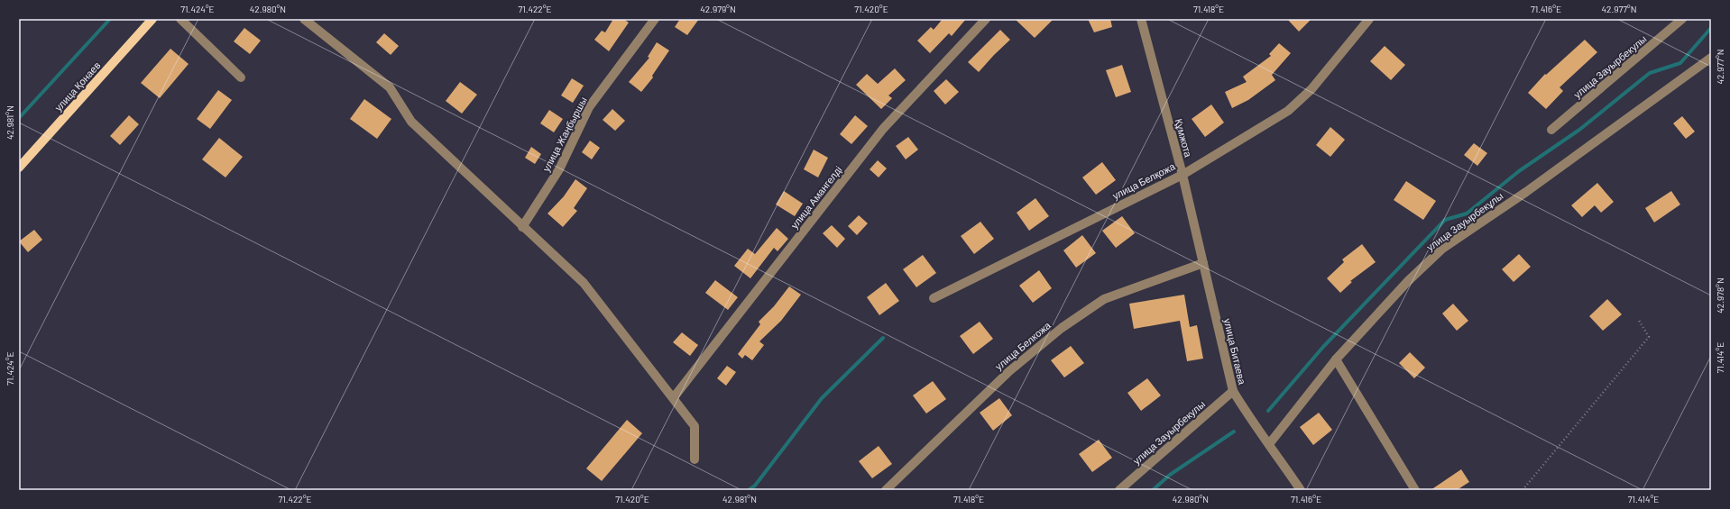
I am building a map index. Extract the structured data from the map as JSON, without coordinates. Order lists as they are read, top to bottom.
{
  "streets": {
    "main road": ["улица Қонаев"],
    "street": [
      "улица Зауырбекулы",
      "улица Жаңбыршы",
      "Құмжота",
      "улица Белқожа",
      "улица Амангелді",
      "улица Зауырбекұлы",
      "улица Белкожа",
      "улица Битаева"
    ]
  },
  "crossings": [
    ["улица Зауырбекулы", "улица Битаева"],
    ["Құмжота", "улица Белқожа"],
    ["Құмжота", "улица Белкожа"],
    ["Құмжота", "улица Битаева"],
    ["улица Зауырбекұлы", "улица Битаева"],
    ["улица Белкожа", "улица Битаева"]
  ],
  "coordinates": [
    "71.424°E",
    "42.980°N",
    "71.422°E",
    "42.979°N",
    "71.420°E",
    "71.418°E",
    "71.416°E",
    "42.977°N",
    "42.981°N",
    "42.978°N",
    "71.414°E"
  ]
}
